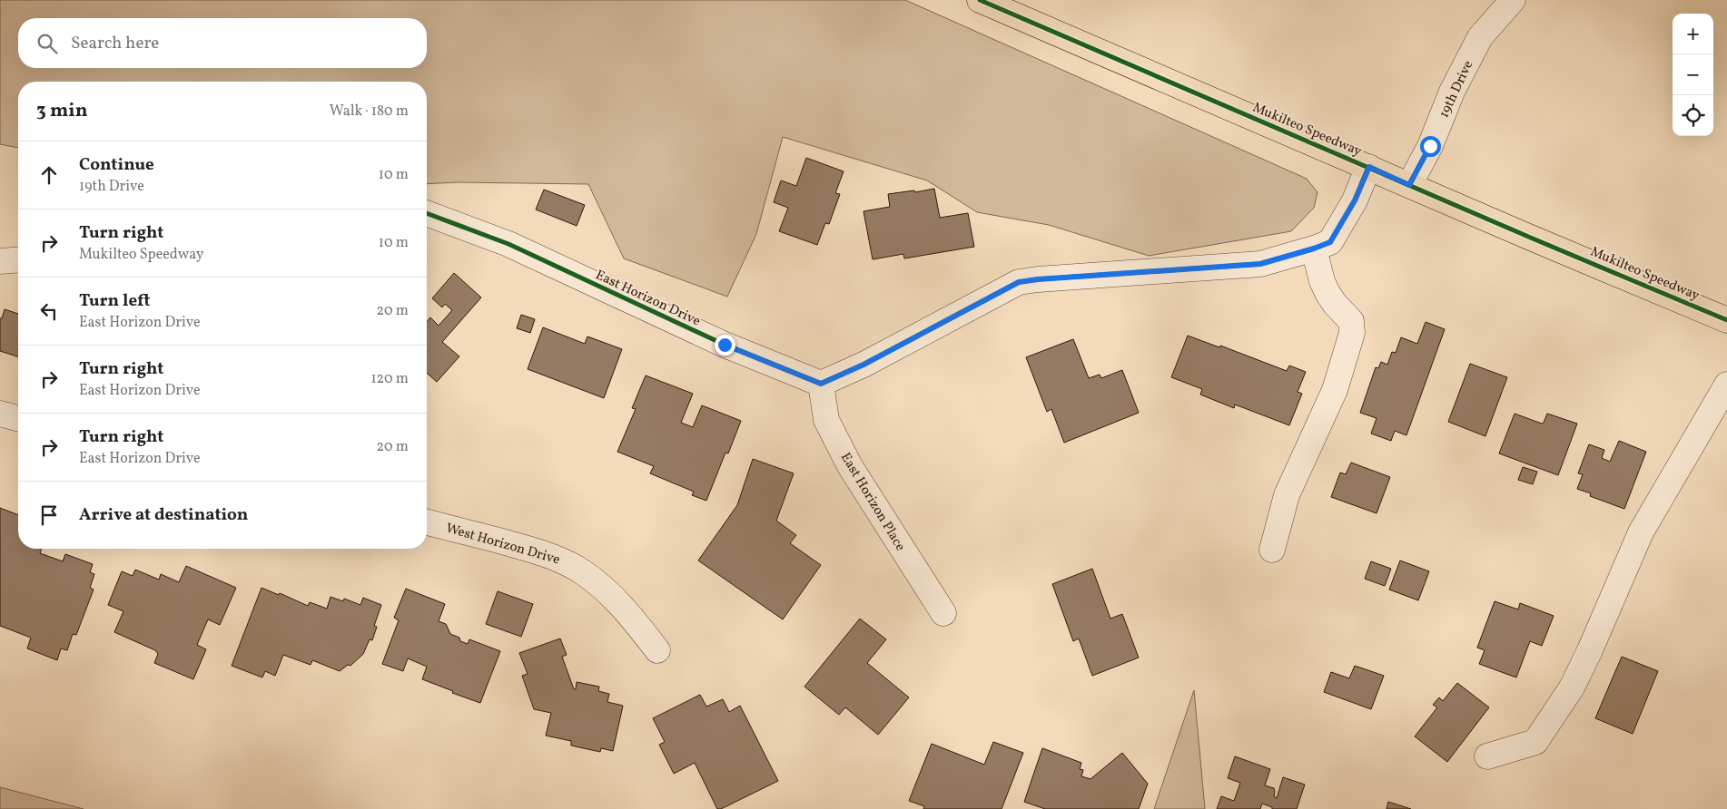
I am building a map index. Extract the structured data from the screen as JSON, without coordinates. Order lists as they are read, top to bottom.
{
  "streets": {
    "main road": ["Mukilteo Speedway"],
    "street": [
      "19th Drive",
      "East Horizon Drive",
      "East Horizon Place",
      "West Horizon Drive"
    ]
  },
  "crossings": [
    ["19th Drive", "Mukilteo Speedway"],
    ["East Horizon Drive", "East Horizon Place"]
  ],
  "page": {
    "map_buttons": ["+", "−"],
    "search": "Search here",
    "heading": ["3 min", "Walk · 180 m"],
    "list": [
      ["Continue", "19th Drive", "10 m"],
      ["Turn right", "Mukilteo Speedway", "10 m"],
      ["Turn left", "East Horizon Drive", "20 m"],
      ["Turn right", "East Horizon Drive", "120 m"],
      ["Turn right", "East Horizon Drive", "20 m"],
      "Arrive at destination"
    ]
  }
}
